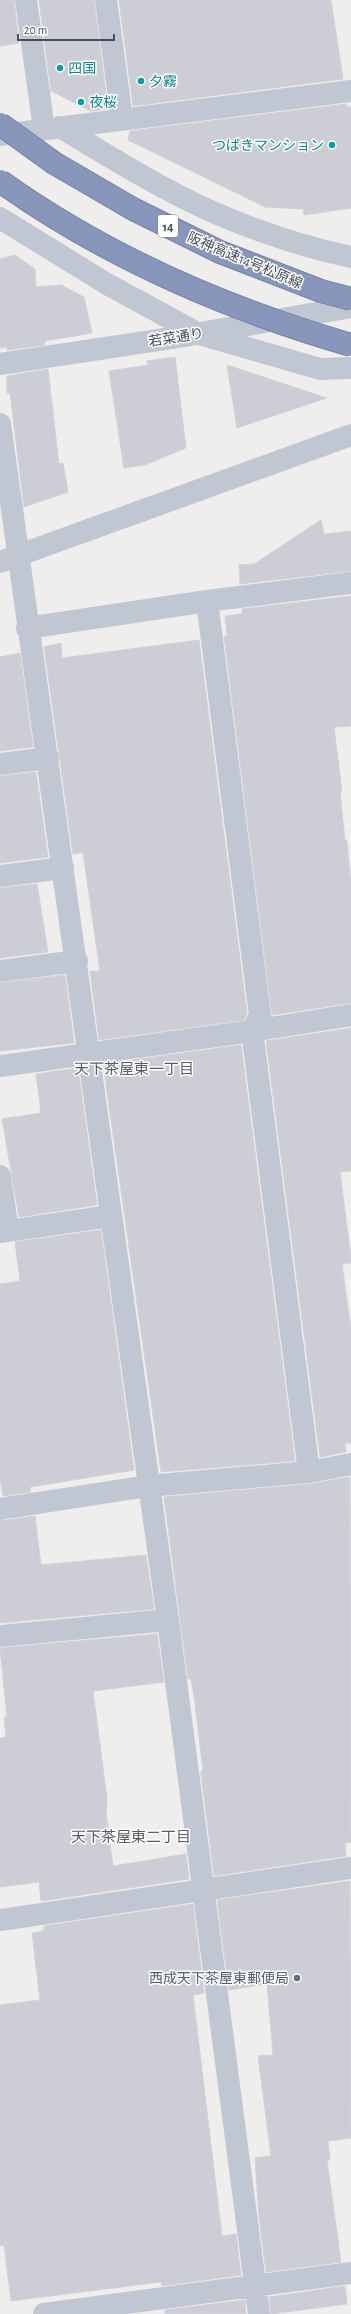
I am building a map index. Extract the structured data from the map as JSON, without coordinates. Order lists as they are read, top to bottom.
{
  "streets": {
    "highway": ["14", "阪神高速14号松原線"],
    "street": ["若菜通り"]
  },
  "districts": ["天下茶屋東一丁目", "天下茶屋東二丁目"],
  "places": [
    "四国",
    "夕霧",
    "夜桜",
    "つばきマンション",
    "西成天下茶屋東郵便局"
  ],
  "scale_bar": "20 m"
}
